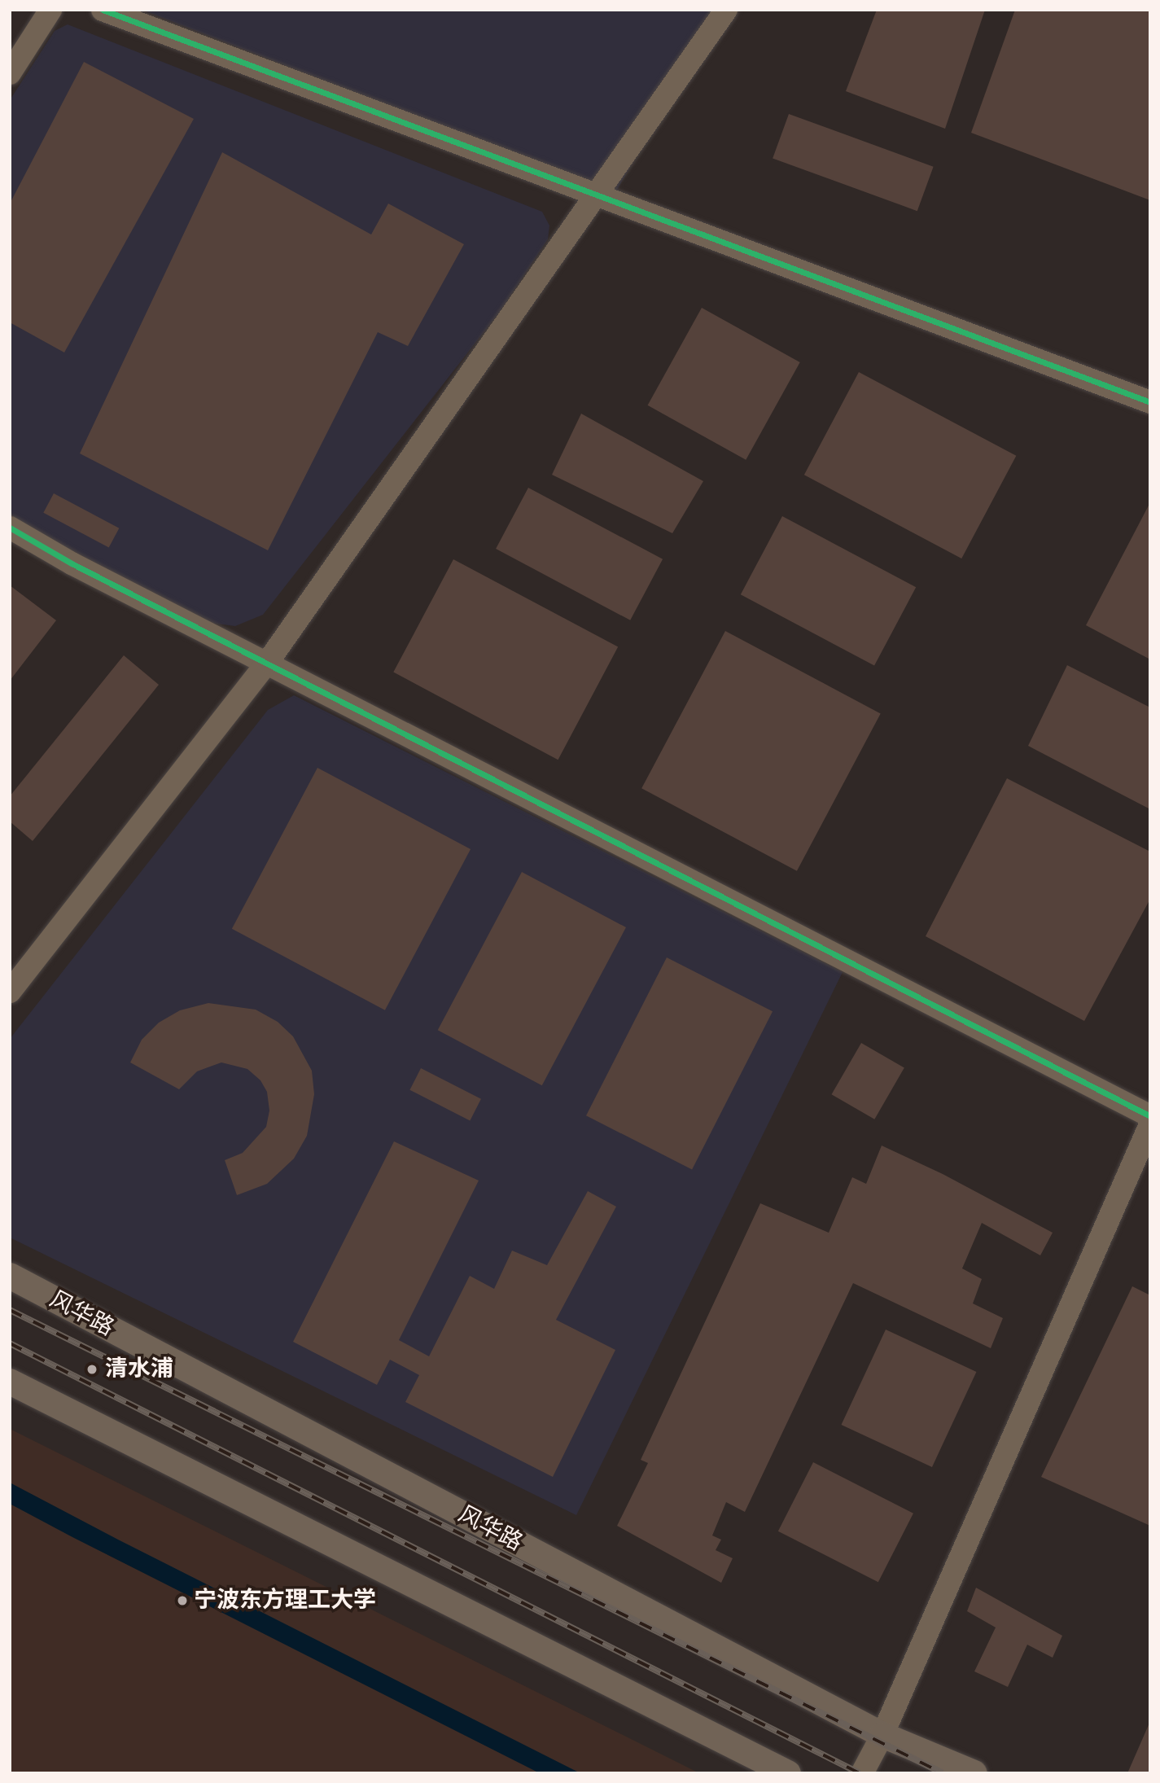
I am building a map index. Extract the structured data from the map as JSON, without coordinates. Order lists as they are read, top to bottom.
{
  "streets": {
    "main road": ["风华路"]
  },
  "places": ["清水浦", "宁波东方理工大学"]
}
